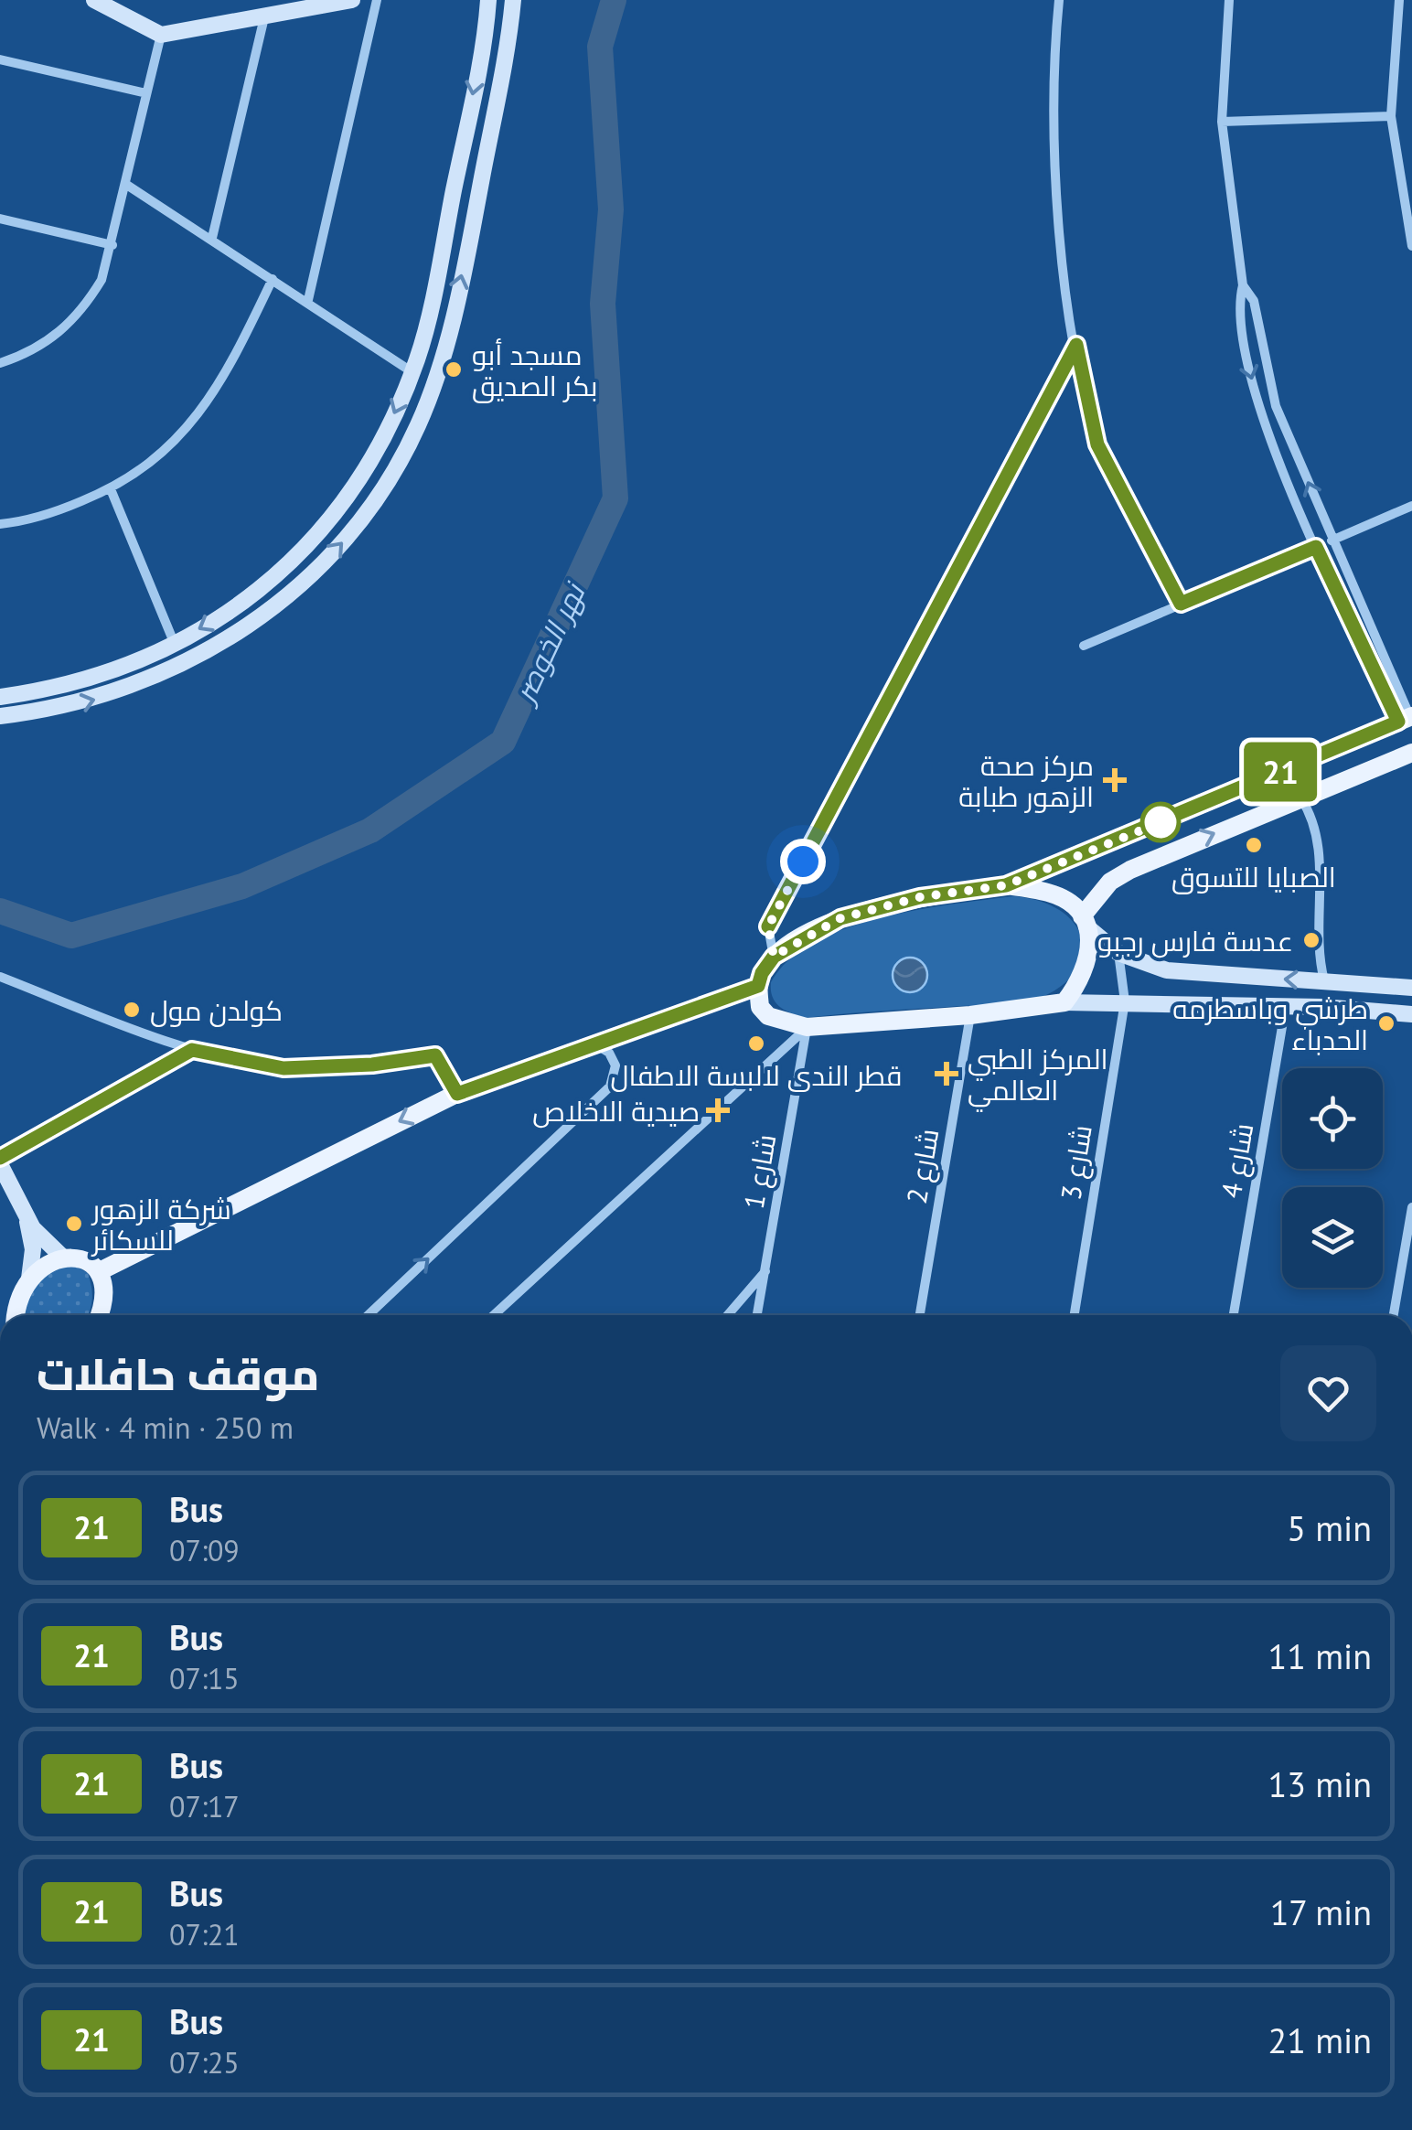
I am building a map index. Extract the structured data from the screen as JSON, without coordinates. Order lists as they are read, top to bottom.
{
  "streets": {
    "street": [
      "شارع 4",
      "شارع 3",
      "شارع 2",
      "شارع 1"
    ]
  },
  "water": ["نهر الخوصر"],
  "places": {
    "other": [
      "مسجد أبو بكر الصديق",
      "الصبايا للتسوق",
      "عدسة فارس رجبو",
      "كولدن مول",
      "طرشي وباسطرمه الحدباء",
      "قطر الندى لالبسة الاطفال",
      "شركة الزهور للسكائر"
    ],
    "health": ["مركز صحة الزهور طبابة", "المركز الطبي العالمي", "صيدية الاخلاص"]
  },
  "lines": ["bus line 21"],
  "page": {
    "on_map": "21",
    "heading": ["موقف حافلات", "Walk · 4 min · 250 m"],
    "list": [
      {
        "mark": "21",
        "name": "Bus",
        "note": "07:09",
        "value": "5 min"
      },
      {
        "mark": "21",
        "name": "Bus",
        "note": "07:15",
        "value": "11 min"
      },
      {
        "mark": "21",
        "name": "Bus",
        "note": "07:17",
        "value": "13 min"
      },
      {
        "mark": "21",
        "name": "Bus",
        "note": "07:21",
        "value": "17 min"
      },
      {
        "mark": "21",
        "name": "Bus",
        "note": "07:25",
        "value": "21 min"
      }
    ]
  }
}
